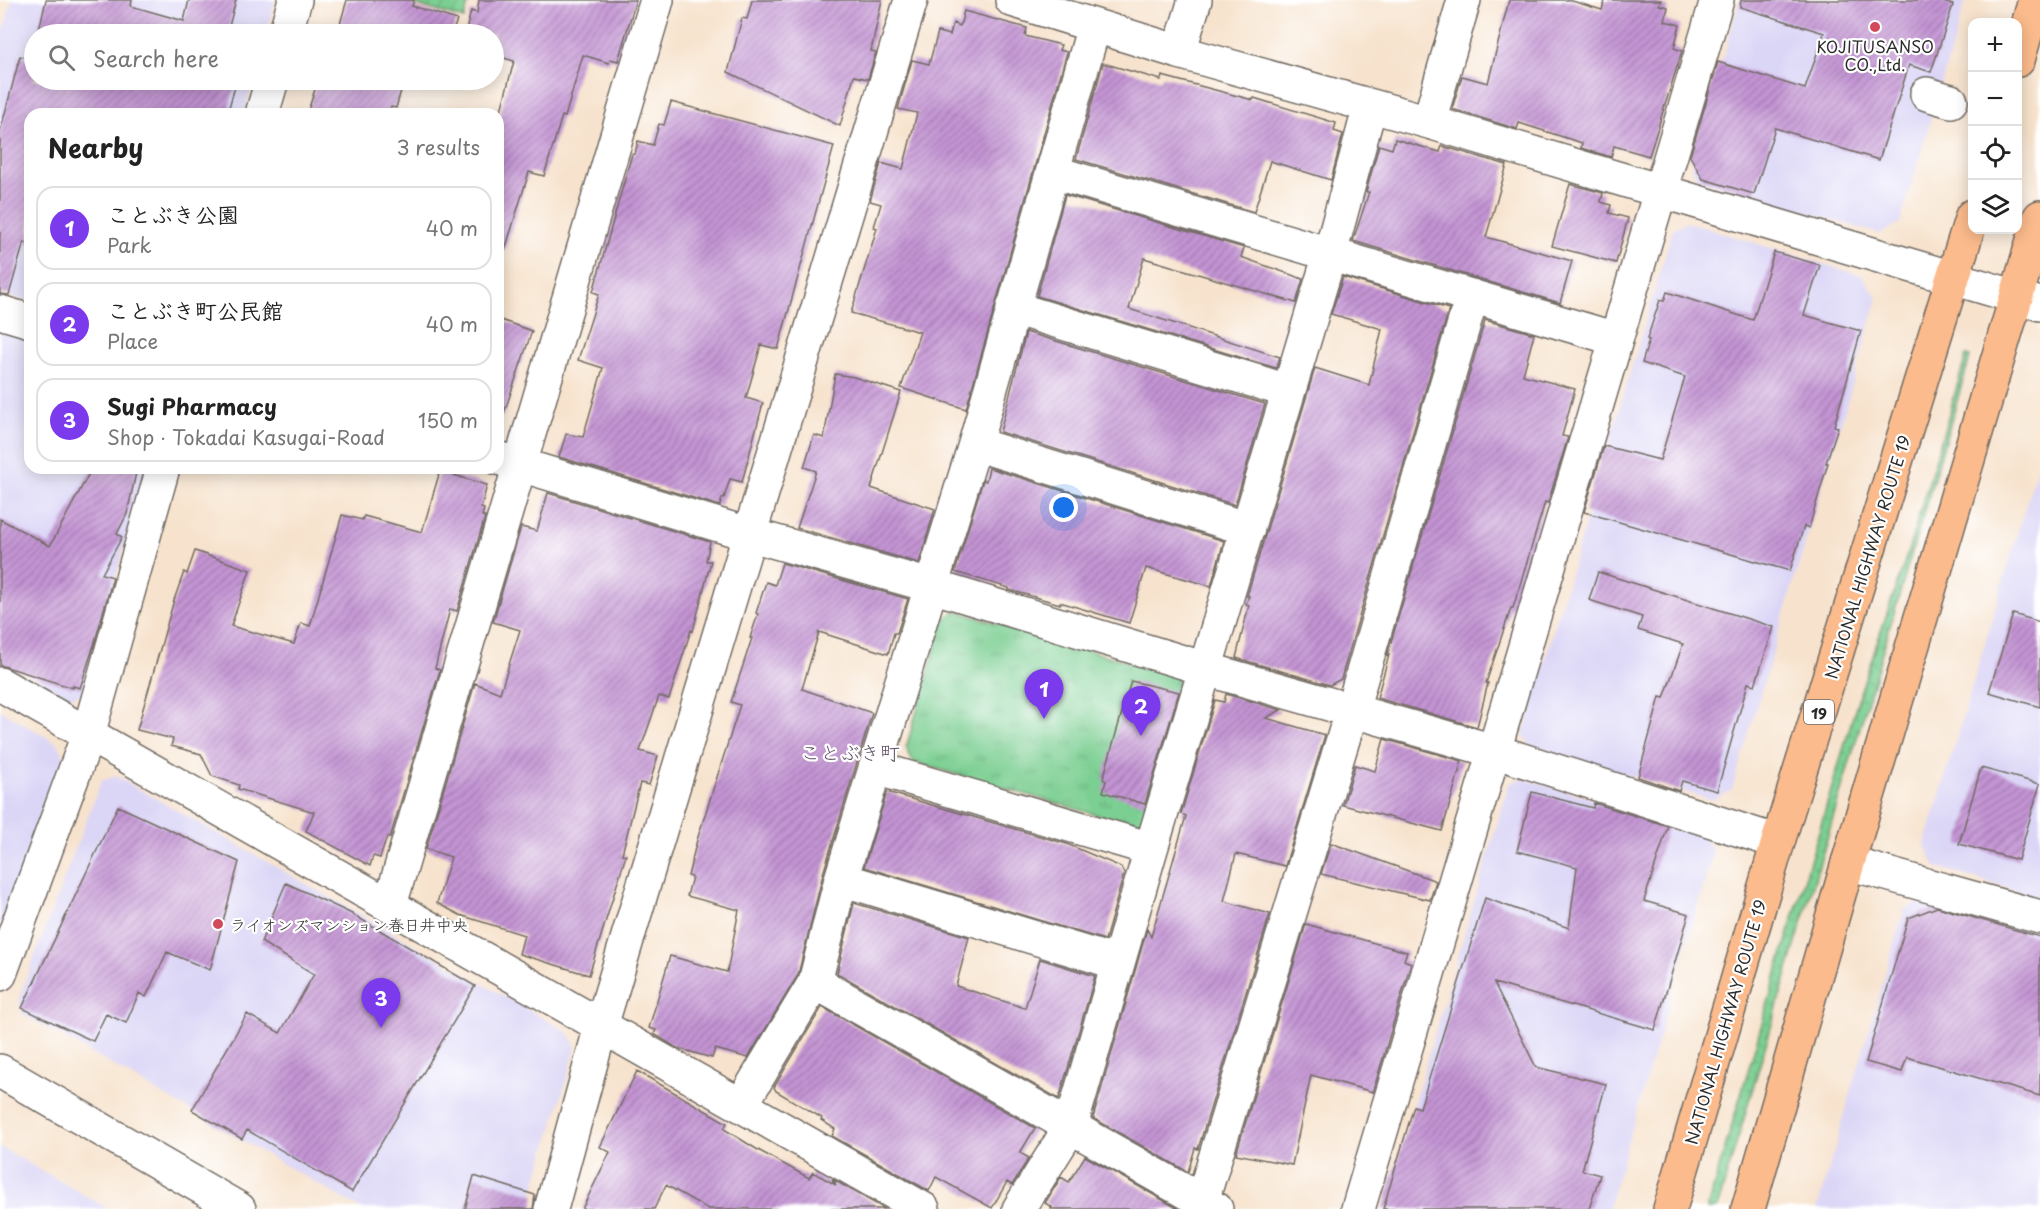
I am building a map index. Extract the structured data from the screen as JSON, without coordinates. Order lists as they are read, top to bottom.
{
  "streets": {
    "highway": ["NATIONAL HIGHWAY ROUTE 19", "19"]
  },
  "districts": ["ことぶき町"],
  "places": ["KOJITUSANSO CO.,Ltd.", "ライオンズマンション春日井中央"],
  "page": {
    "map_buttons": ["+", "−"],
    "search": "Search here",
    "heading": ["Nearby", "3 results"],
    "list": [
      {
        "mark": "1",
        "name": "ことぶき公園",
        "note": "Park",
        "value": "40 m"
      },
      {
        "mark": "2",
        "name": "ことぶき町公民館",
        "note": "Place",
        "value": "40 m"
      },
      {
        "mark": "3",
        "name": "Sugi Pharmacy",
        "note": "Shop · Tokadai Kasugai-Road",
        "value": "150 m"
      }
    ],
    "pins": ["1", "2", "3"]
  }
}
